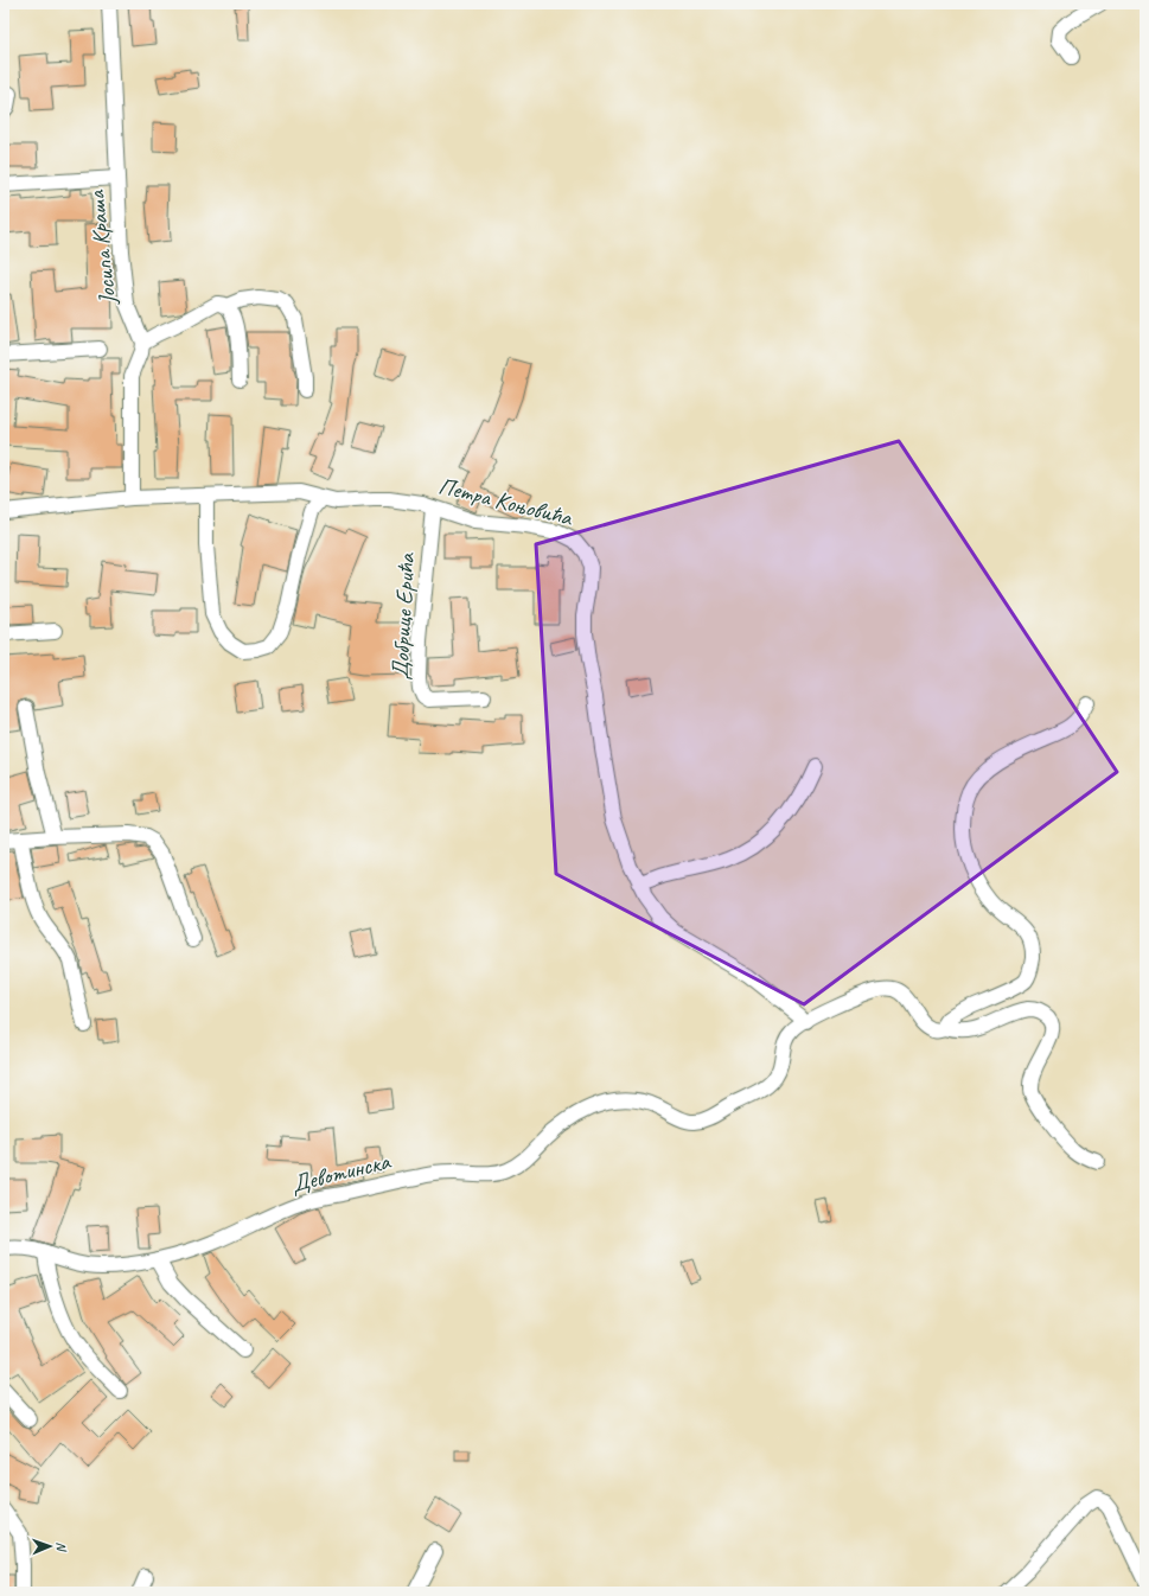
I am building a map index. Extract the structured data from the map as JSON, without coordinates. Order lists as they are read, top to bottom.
{
  "streets": {
    "street": [
      "Јосипа Краша",
      "Петра Коњовића",
      "Добрице Ерића",
      "Девотинска"
    ]
  },
  "crossings": [
    ["Петра Коњовића", "Добрице Ерића"],
    ["Петра Коњовића", "Девотинска"]
  ],
  "north": "right"
}
